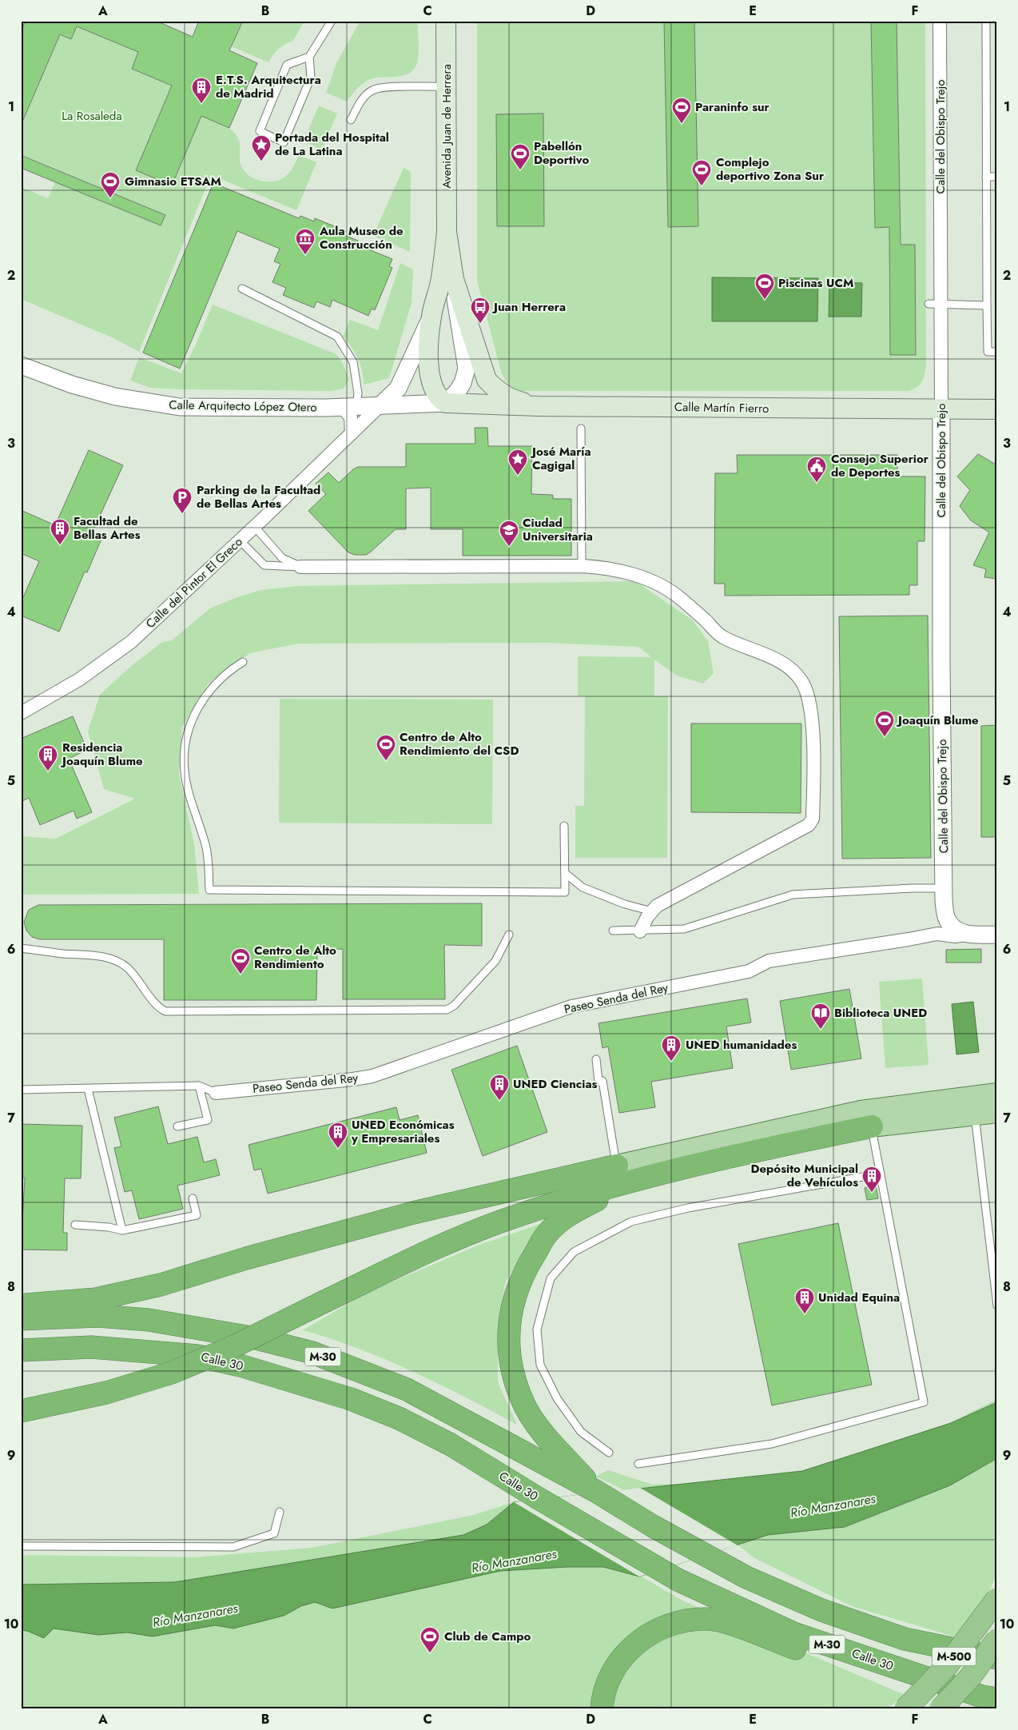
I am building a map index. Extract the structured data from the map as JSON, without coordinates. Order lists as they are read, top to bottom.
{
  "streets": {
    "highway": ["M-30", "Calle 30", "M-500"],
    "main road": ["Avenida Juan de Herrera", "Calle Martín Fierro"],
    "street": [
      "Calle del Obispo Trejo",
      "Calle Arquitecto López Otero",
      "Calle del Pintor El Greco",
      "Paseo Senda del Rey"
    ]
  },
  "crossings": [
    ["Calle del Obispo Trejo", "Calle Martín Fierro"],
    ["Calle del Obispo Trejo", "Paseo Senda del Rey"],
    ["Calle Arquitecto López Otero", "Calle Martín Fierro"],
    ["Calle Arquitecto López Otero", "Calle del Pintor El Greco"]
  ],
  "water": ["Río Manzanares"],
  "parks": ["La Rosaleda"],
  "places": {
    "building": [
      "E.T.S. Arquitectura de Madrid",
      "Facultad de Bellas Artes",
      "Residencia Joaquín Blume",
      "UNED humanidades",
      "UNED Ciencias",
      "UNED Económicas y Empresariales",
      "Depósito Municipal de Vehículos",
      "Unidad Equina"
    ],
    "sports": [
      "Paraninfo sur",
      "Pabellón Deportivo",
      "Complejo deportivo Zona Sur",
      "Gimnasio ETSAM",
      "Piscinas UCM",
      "Joaquín Blume",
      "Centro de Alto Rendimiento del CSD",
      "Centro de Alto Rendimiento",
      "Club de Campo"
    ],
    "place": ["Portada del Hospital de La Latina", "José María Cagigal"],
    "museum": ["Aula Museo de Construcción"],
    "bus stop": ["Juan Herrera"],
    "public building": ["Consejo Superior de Deportes"],
    "parking": ["Parking de la Facultad de Bellas Artes"],
    "school or university": ["Ciudad Universitaria"],
    "library": ["Biblioteca UNED"]
  },
  "grid": {
    "columns": [
      "A",
      "B",
      "C",
      "D",
      "E",
      "F"
    ],
    "rows": [
      "1",
      "2",
      "3",
      "4",
      "5",
      "6",
      "7",
      "8",
      "9",
      "10"
    ]
  }
}
